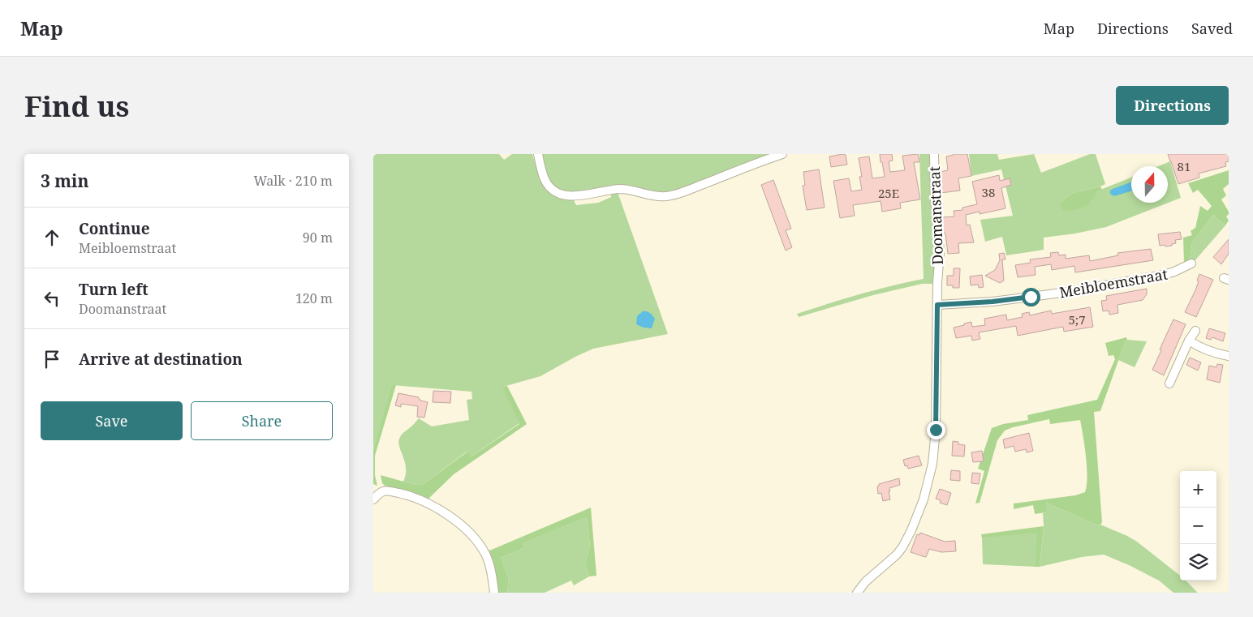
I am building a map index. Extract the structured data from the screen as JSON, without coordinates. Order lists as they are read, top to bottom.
{
  "streets": {
    "street": ["Doomanstraat", "Meibloemstraat"]
  },
  "crossings": [
    ["Doomanstraat", "Meibloemstraat"]
  ],
  "house_numbers": [
    "81",
    "38",
    "25E",
    "5;7"
  ],
  "north": "top",
  "page": {
    "header": "Map",
    "nav": ["Map", "Directions", "Saved"],
    "buttons": [
      "Directions",
      ["Save", "Share"]
    ],
    "title": "Find us",
    "heading": ["3 min", "Walk · 210 m"],
    "list": [
      ["Continue", "Meibloemstraat", "90 m"],
      ["Turn left", "Doomanstraat", "120 m"],
      "Arrive at destination"
    ],
    "map_buttons": ["+", "−"]
  }
}
